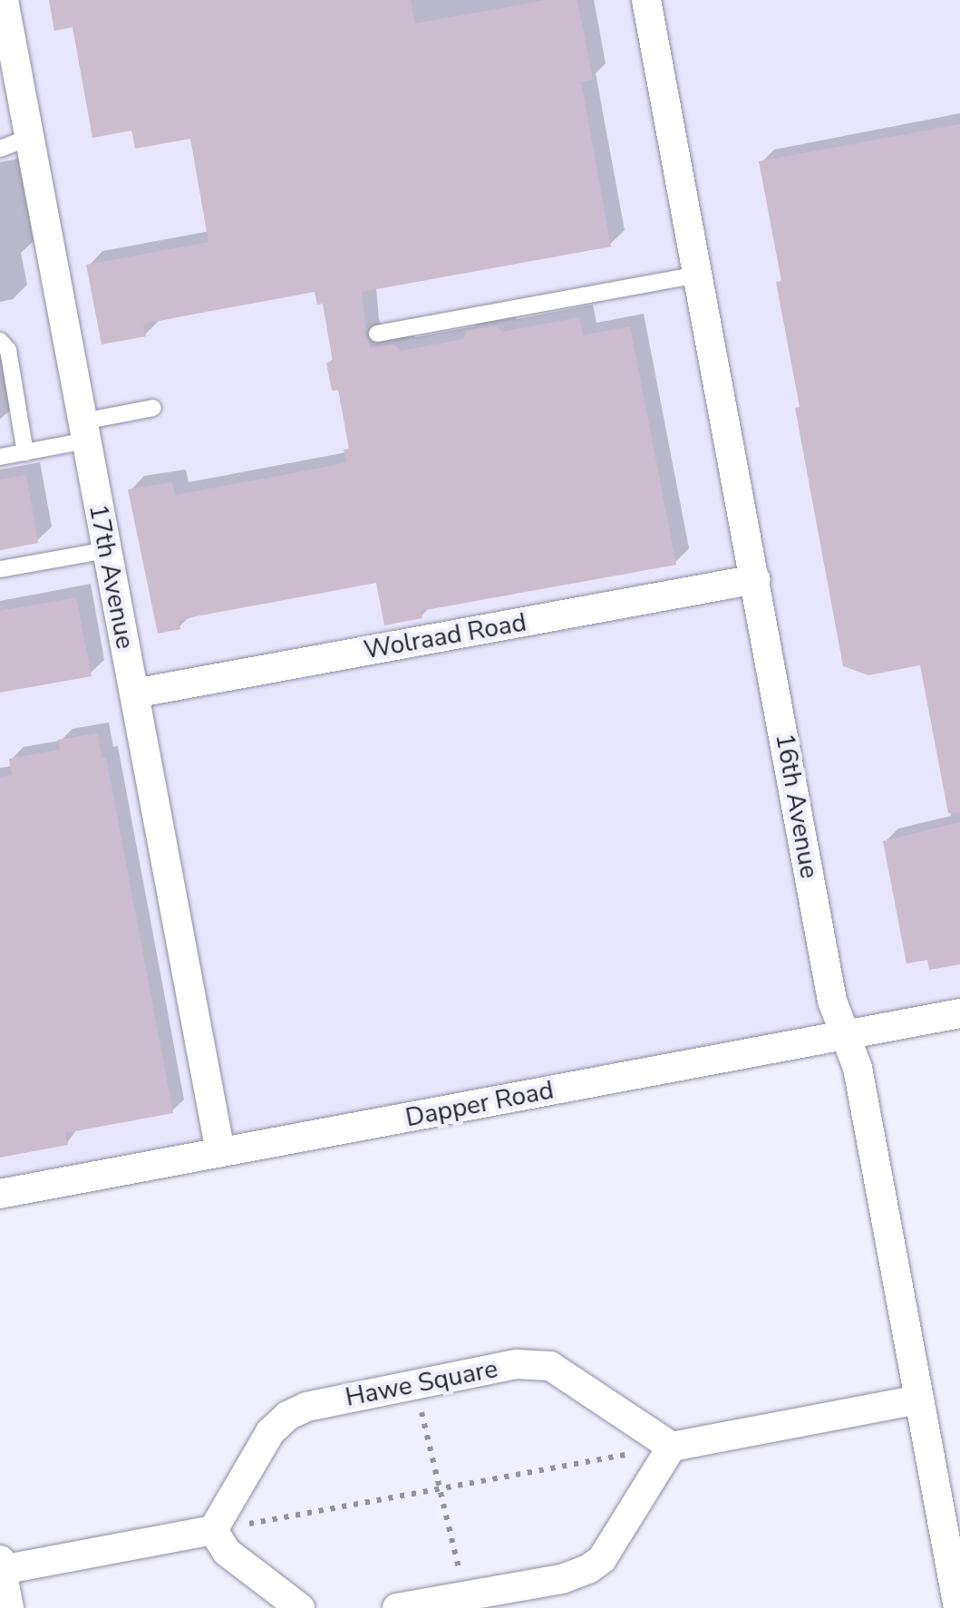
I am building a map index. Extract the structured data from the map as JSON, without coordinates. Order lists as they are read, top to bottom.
{
  "streets": {
    "street": [
      "17th Avenue",
      "Wolraad Road",
      "16th Avenue",
      "Dapper Road",
      "Hawe Square"
    ]
  },
  "crossings": [
    ["17th Avenue", "Wolraad Road"],
    ["17th Avenue", "Dapper Road"],
    ["Wolraad Road", "16th Avenue"],
    ["16th Avenue", "Dapper Road"]
  ]
}
